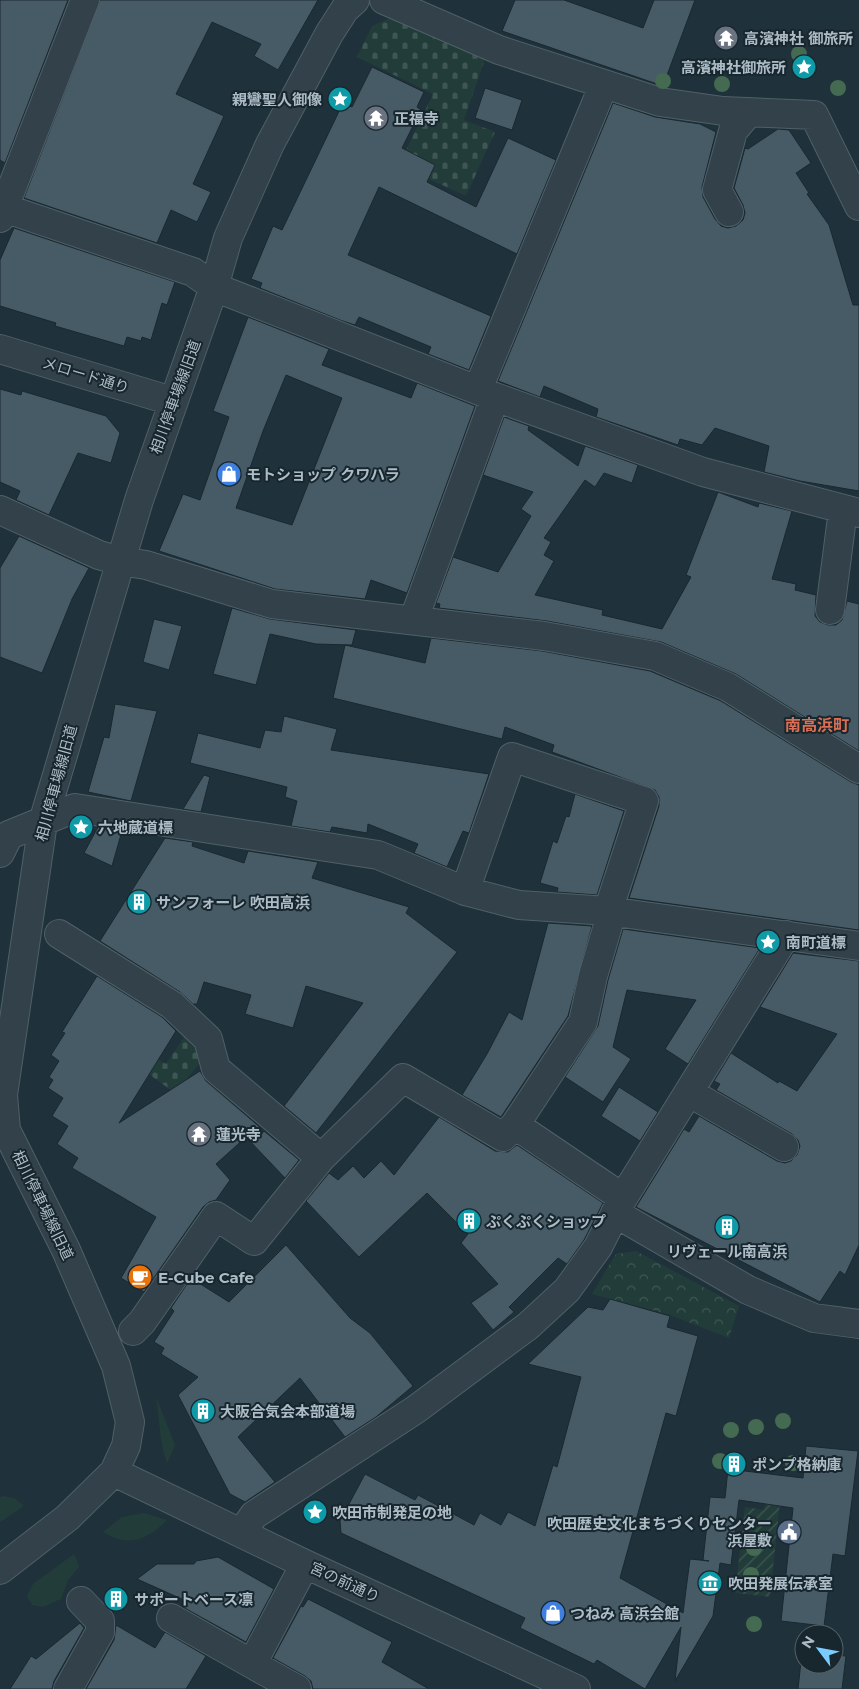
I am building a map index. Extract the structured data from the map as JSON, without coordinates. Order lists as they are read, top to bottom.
{
  "streets": {
    "street": ["メロード通り", "相川停車場線旧道", "宮の前通り"]
  },
  "crossings": [
    ["メロード通り", "相川停車場線旧道"],
    ["相川停車場線旧道", "宮の前通り"]
  ],
  "districts": ["南高浜町"],
  "places": {
    "temple": ["高濱神社 御旅所", "正福寺", "蓮光寺"],
    "place": [
      "高濱神社御旅所",
      "親鸞聖人御像",
      "六地蔵道標",
      "南町道標",
      "吹田市制発足の地"
    ],
    "shop": ["モトショップ クワハラ", "つねみ 高浜会館"],
    "building": [
      "サンフォーレ 吹田高浜",
      "ぷくぷくショップ",
      "リヴェール南高浜",
      "大阪合気会本部道場",
      "ポンプ格納庫",
      "サポートベース凛"
    ],
    "cafe": ["E-Cube Cafe"],
    "public building": ["吹田歴史文化まちづくりセンター 浜屋敷"],
    "museum": ["吹田発展伝承室"]
  },
  "north": "top left"
}
